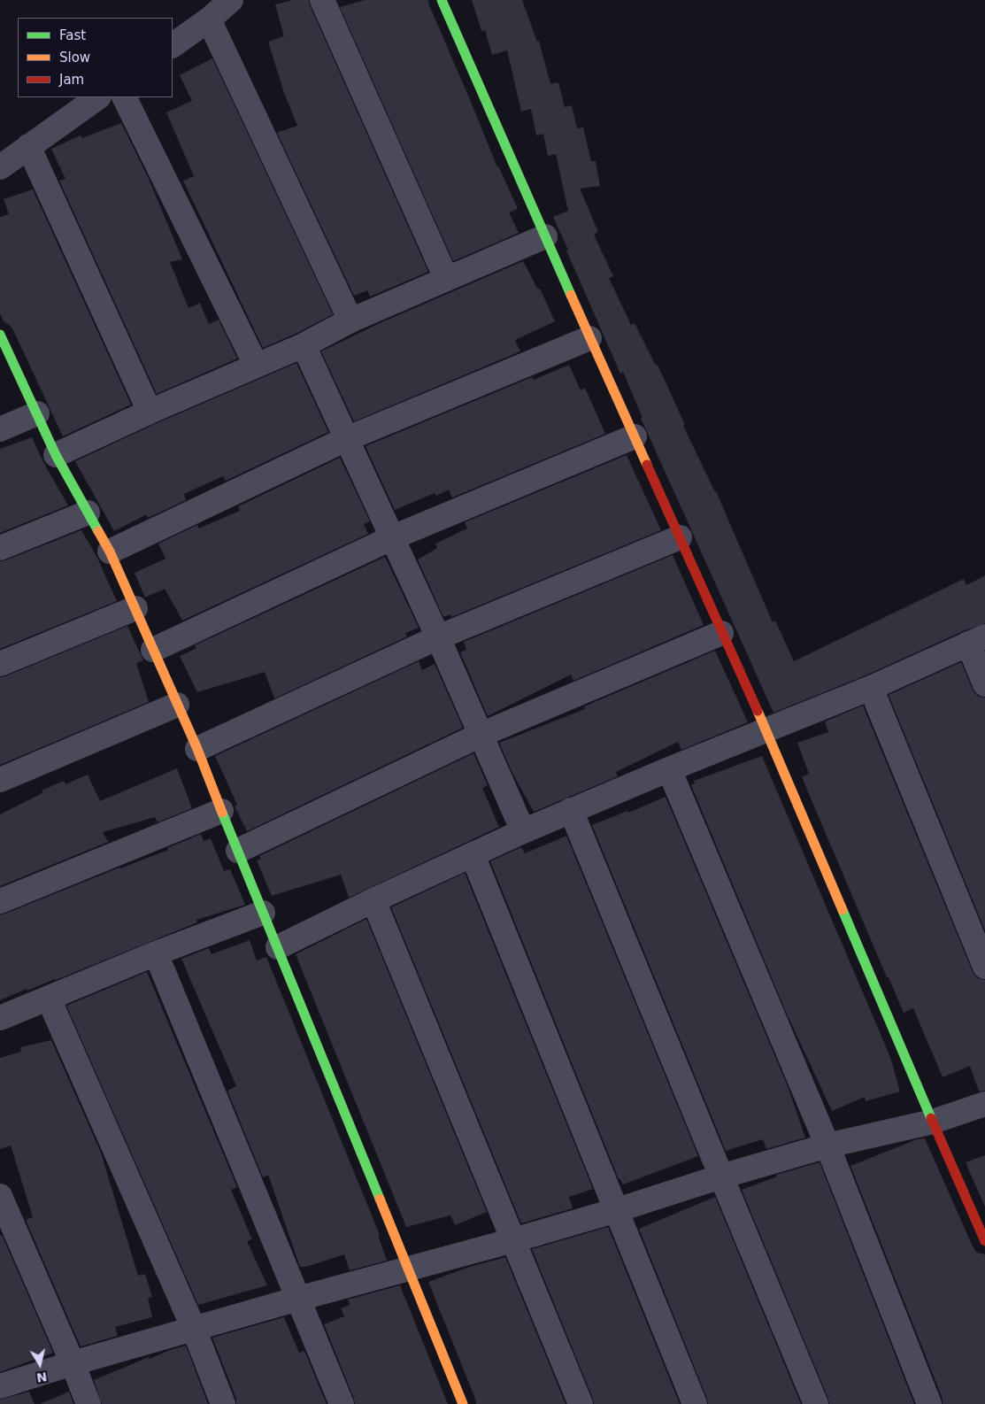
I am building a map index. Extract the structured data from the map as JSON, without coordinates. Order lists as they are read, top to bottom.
{
  "legend": ["Fast", "Slow", "Jam"],
  "north": "bottom"
}
